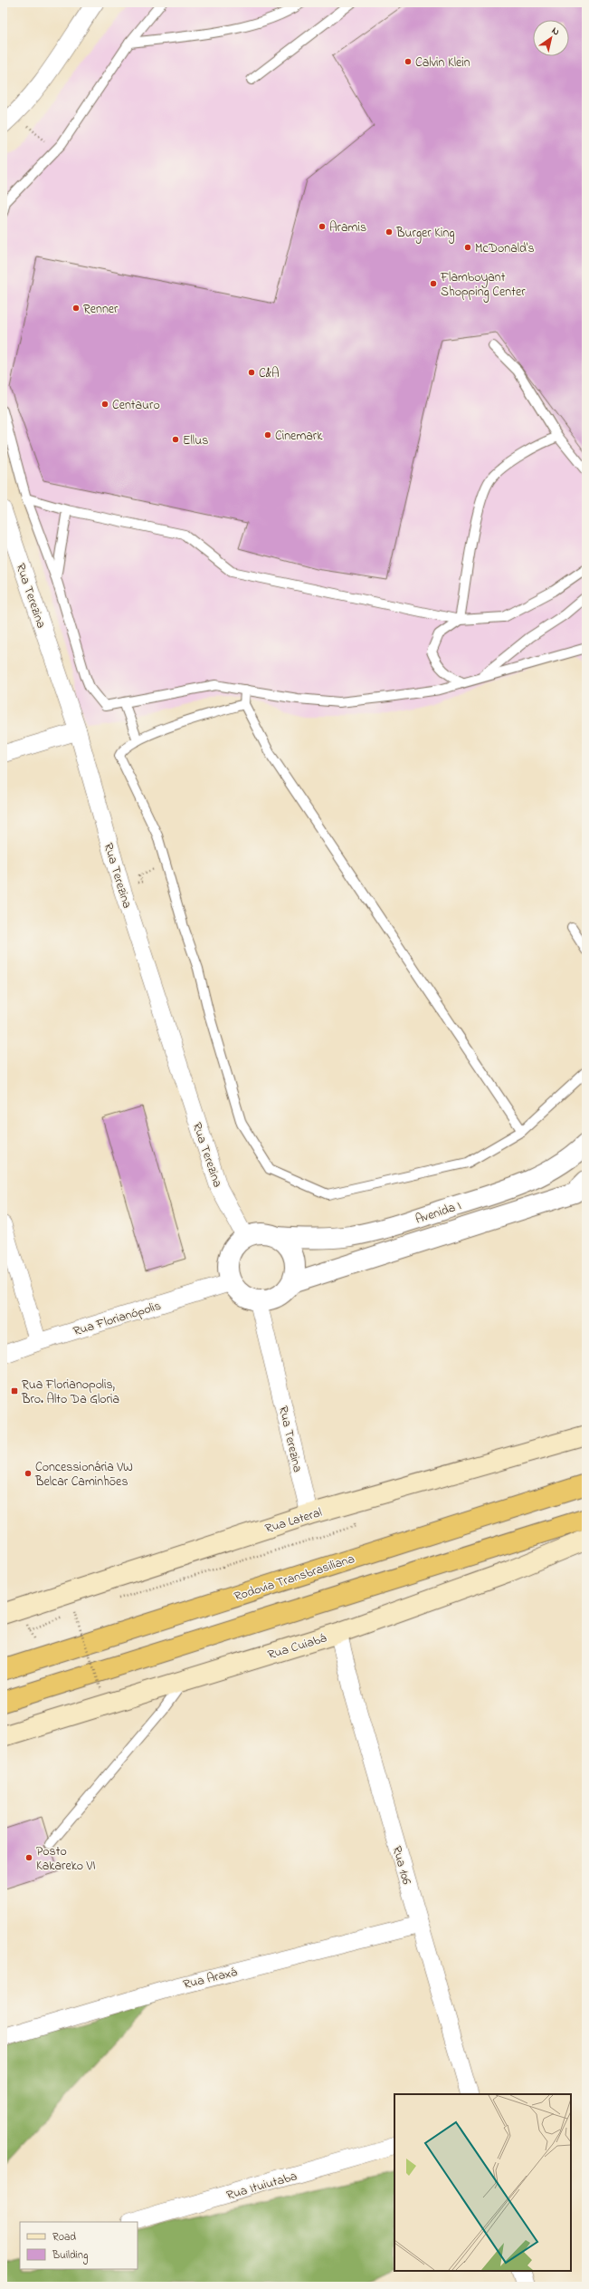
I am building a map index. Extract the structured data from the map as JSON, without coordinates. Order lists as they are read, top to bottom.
{
  "streets": {
    "highway": ["Rodovia Transbrasiliana"],
    "main road": ["Rua Lateral", "Rua Cuiabá"],
    "street": [
      "Rua Terezina",
      "Avenida I",
      "Rua Florianópolis",
      "Rua 106",
      "Rua Araxá",
      "Rua Ituiutaba"
    ]
  },
  "crossings": [
    ["Rua Terezina", "Avenida I"],
    ["Rua Terezina", "Rua Florianópolis"],
    ["Rua Terezina", "Rua Lateral"],
    ["Avenida I", "Rua Florianópolis"],
    ["Rua Cuiabá", "Rua 106"],
    ["Rua 106", "Rua Araxá"]
  ],
  "places": {
    "other": [
      "Calvin Klein",
      "Aramis",
      "Burger King",
      "McDonald's",
      "Flamboyant Shopping Center",
      "Renner",
      "C&A",
      "Centauro",
      "Cinemark",
      "Ellus",
      "Concessionária VW Belcar Caminhões",
      "Posto Kakareko VI"
    ],
    "transit": ["Rua Florianopolis, Bro. Alto Da Gloria"]
  },
  "legend": ["Road", "Building"],
  "north": "top right"
}
